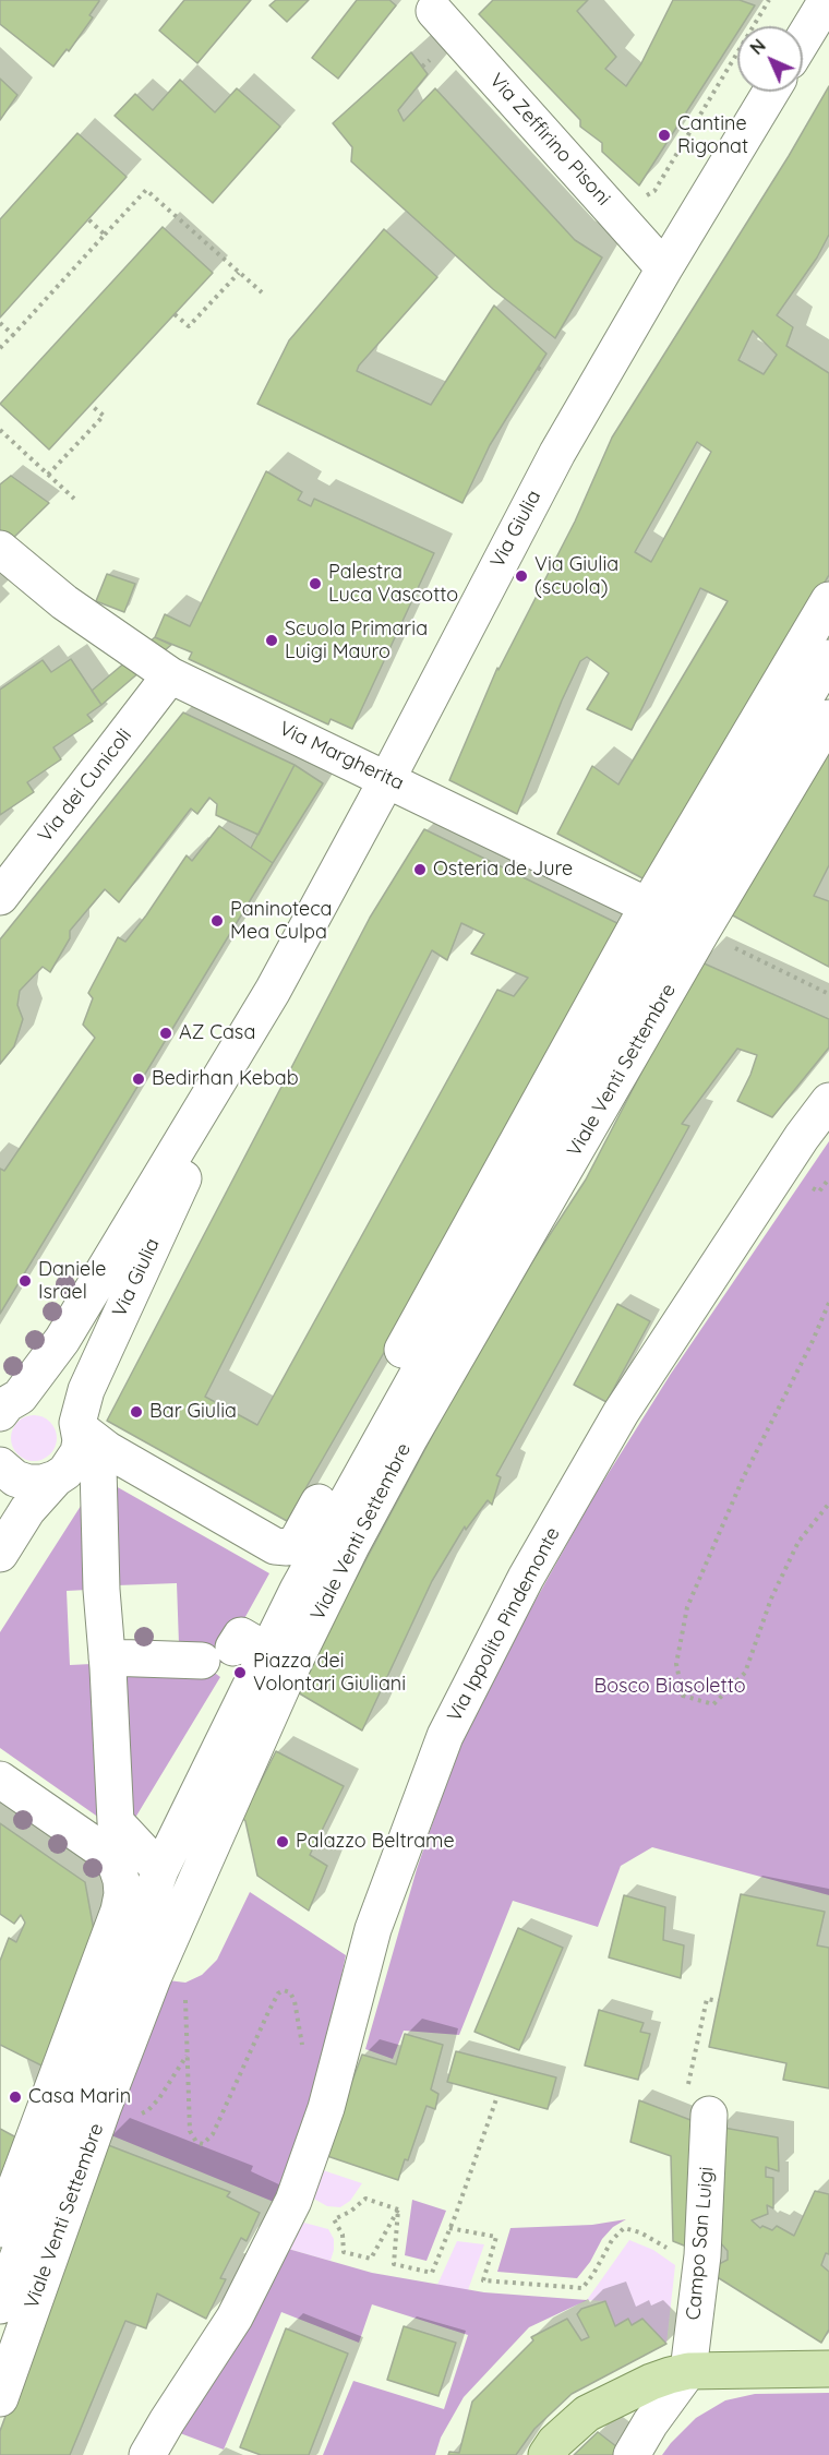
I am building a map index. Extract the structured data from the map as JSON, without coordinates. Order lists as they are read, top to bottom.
{
  "streets": {
    "street": [
      "Via Zeffirino Pisoni",
      "Via Giulia",
      "Via Margherita",
      "Via dei Cunicoli",
      "Viale Venti Settembre",
      "Via Ippolito Pindemonte",
      "Campo San Luigi"
    ]
  },
  "crossings": [
    ["Via Zeffirino Pisoni", "Via Giulia"],
    ["Via Giulia", "Via Margherita"],
    ["Via Giulia", "Viale Venti Settembre"],
    ["Via Margherita", "Via dei Cunicoli"],
    ["Via Margherita", "Viale Venti Settembre"]
  ],
  "parks": ["Bosco Biasoletto"],
  "places": [
    "Cantine Rigonat",
    "Via Giulia (scuola)",
    "Palestra Luca Vascotto",
    "Scuola Primaria Luigi Mauro",
    "Osteria de Jure",
    "Paninoteca Mea Culpa",
    "AZ Casa",
    "Bedirhan Kebab",
    "Daniele Israel",
    "Bar Giulia",
    "Piazza dei Volontari Giuliani",
    "Palazzo Beltrame",
    "Casa Marin"
  ],
  "north": "top left"
}
